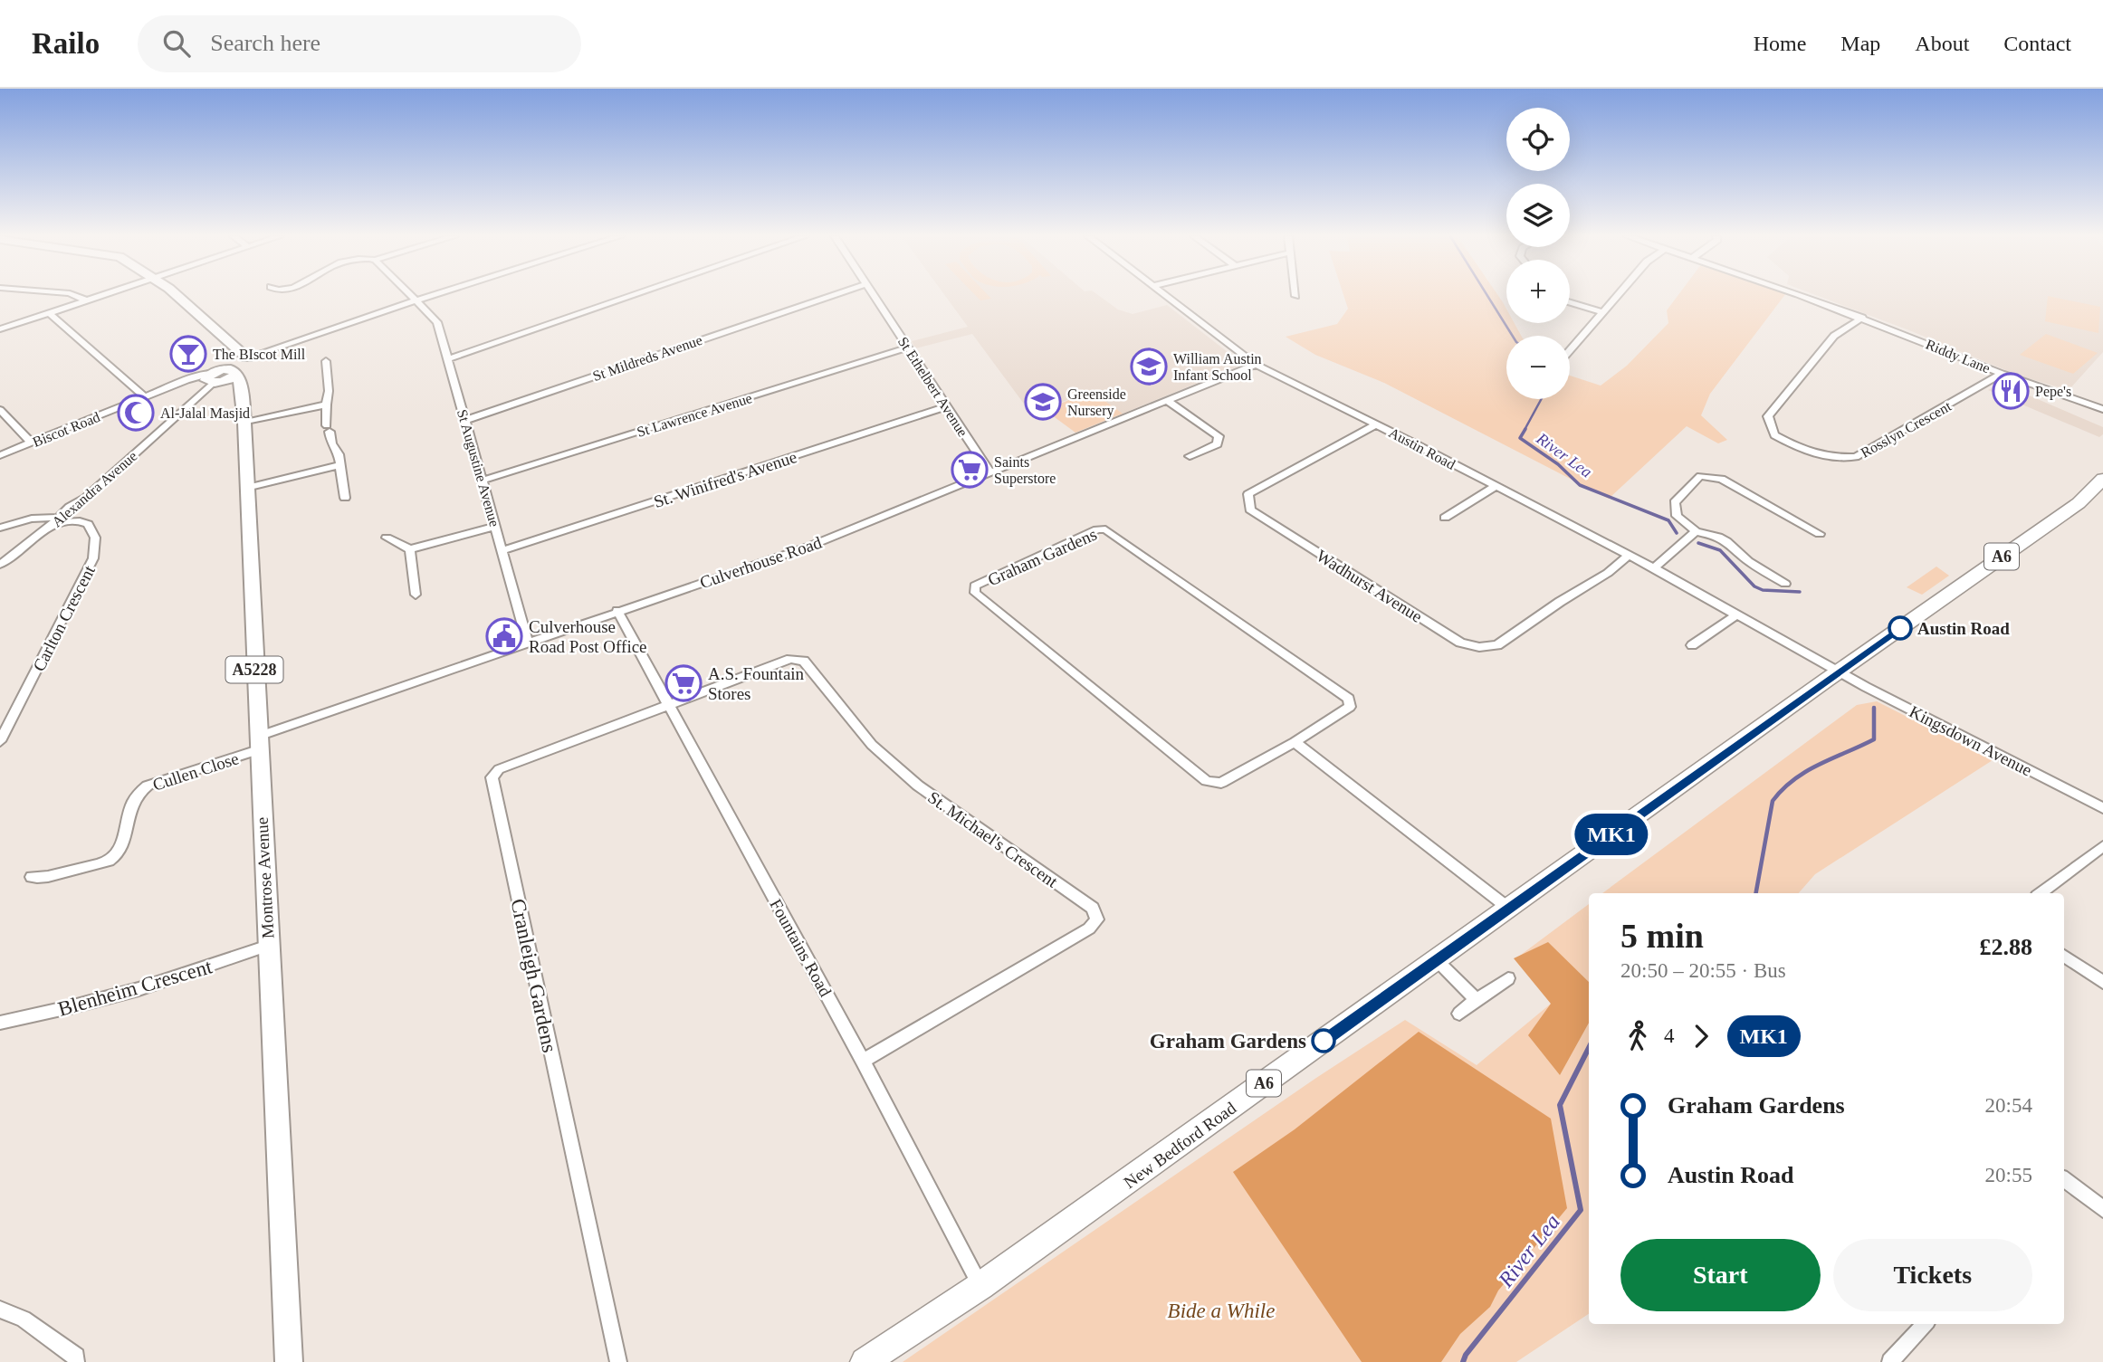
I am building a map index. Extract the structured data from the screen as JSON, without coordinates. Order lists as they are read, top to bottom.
{
  "streets": {
    "highway": ["A6", "New Bedford Road"],
    "main road": ["A5228", "Montrose Avenue"],
    "street": [
      "Riddy Lane",
      "St Mildreds Avenue",
      "St Ethelbert Avenue",
      "St Lawrence Avenue",
      "Biscot Road",
      "Rosslyn Crescent",
      "Austin Road",
      "St Augustine Avenue",
      "St. Winifred's Avenue",
      "Alexandra Avenue",
      "Graham Gardens",
      "Culverhouse Road",
      "Wadhurst Avenue",
      "Carlton Crescent",
      "Kingsdown Avenue",
      "Cullen Close",
      "St. Michael's Crescent",
      "Fountains Road",
      "Cranleigh Gardens",
      "Blenheim Crescent"
    ]
  },
  "crossings": [
    ["Riddy Lane", "Rosslyn Crescent"],
    ["St Mildreds Avenue", "St Augustine Avenue"],
    ["St Ethelbert Avenue", "St Lawrence Avenue"],
    ["St Ethelbert Avenue", "St. Winifred's Avenue"],
    ["St Ethelbert Avenue", "Culverhouse Road"],
    ["St Lawrence Avenue", "St Augustine Avenue"],
    ["Biscot Road", "Alexandra Avenue"],
    ["Austin Road", "Culverhouse Road"],
    ["Austin Road", "Wadhurst Avenue"],
    ["Austin Road", "Kingsdown Avenue"],
    ["Austin Road", "New Bedford Road"],
    ["St Augustine Avenue", "St. Winifred's Avenue"],
    ["St Augustine Avenue", "Culverhouse Road"],
    ["Alexandra Avenue", "Carlton Crescent"],
    ["Culverhouse Road", "Cullen Close"],
    ["Culverhouse Road", "Montrose Avenue"],
    ["Culverhouse Road", "Fountains Road"],
    ["Kingsdown Avenue", "New Bedford Road"],
    ["Cullen Close", "Montrose Avenue"],
    ["St. Michael's Crescent", "Fountains Road"],
    ["St. Michael's Crescent", "Cranleigh Gardens"],
    ["Montrose Avenue", "Blenheim Crescent"],
    ["Fountains Road", "Cranleigh Gardens"],
    ["Fountains Road", "New Bedford Road"]
  ],
  "water": ["River Lea"],
  "parks": ["Bide a While"],
  "places": {
    "bar": ["The BIscot Mill"],
    "school or university": ["William Austin Infant School", "Greenside Nursery"],
    "restaurant": ["Pepe's"],
    "mosque": ["Al-Jalal Masjid"],
    "supermarket": ["Saints Superstore", "A.S. Fountain Stores"],
    "other": ["Austin Road", "Graham Gardens"],
    "public building": ["Culverhouse Road Post Office"]
  },
  "lines": ["bus line MK1"],
  "page": {
    "header": "Railo",
    "search": "Search here",
    "nav": [
      "Home",
      "Map",
      "About",
      "Contact"
    ],
    "on_map": "MK1",
    "map_buttons": ["+", "−"],
    "heading": ["5 min", "20:50 – 20:55 · Bus", "£2.88"],
    "legs": ["4", "MK1"],
    "list": [
      {
        "name": "Graham Gardens",
        "value": "20:54"
      },
      {
        "name": "Austin Road",
        "value": "20:55"
      }
    ],
    "buttons": ["Start", "Tickets"]
  }
}
